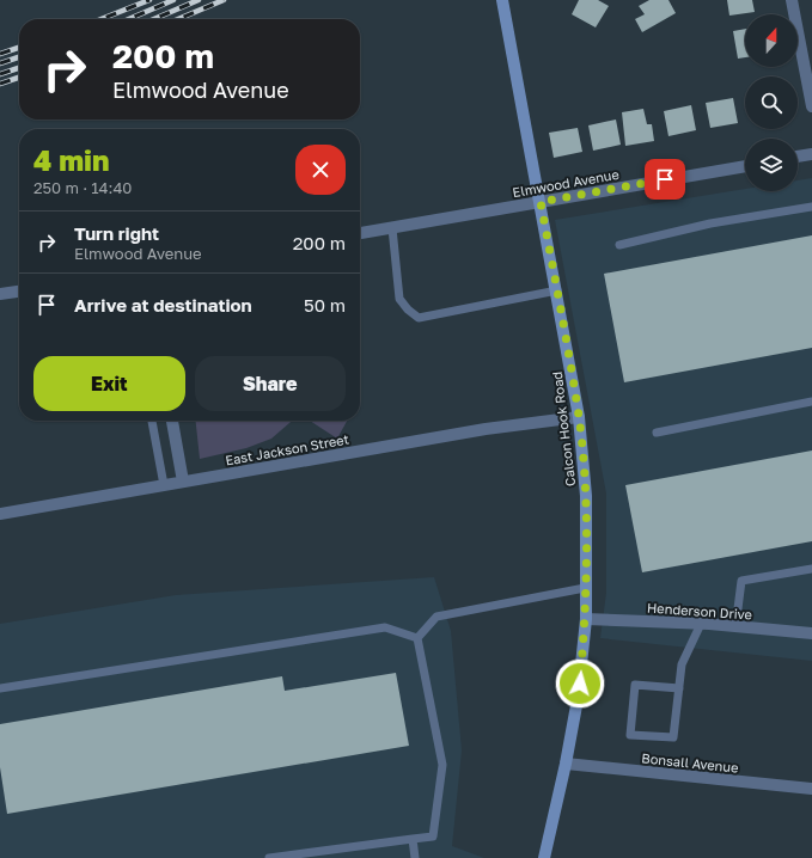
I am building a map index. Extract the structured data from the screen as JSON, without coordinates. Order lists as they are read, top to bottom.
{
  "streets": {
    "street": [
      "Elmwood Avenue",
      "Calcon Hook Road",
      "East Jackson Street",
      "Henderson Drive",
      "Bonsall Avenue"
    ]
  },
  "crossings": [
    ["Elmwood Avenue", "Calcon Hook Road"],
    ["Calcon Hook Road", "East Jackson Street"],
    ["Calcon Hook Road", "Henderson Drive"],
    ["Calcon Hook Road", "Bonsall Avenue"]
  ],
  "north": "top",
  "page": {
    "turn": ["200 m", "Elmwood Avenue"],
    "heading": ["4 min", "250 m · 14:40"],
    "list": [
      {
        "name": "Turn right",
        "note": "Elmwood Avenue",
        "value": "200 m"
      },
      {
        "name": "Arrive at destination",
        "value": "50 m"
      }
    ],
    "buttons": ["Exit", "Share"]
  }
}
